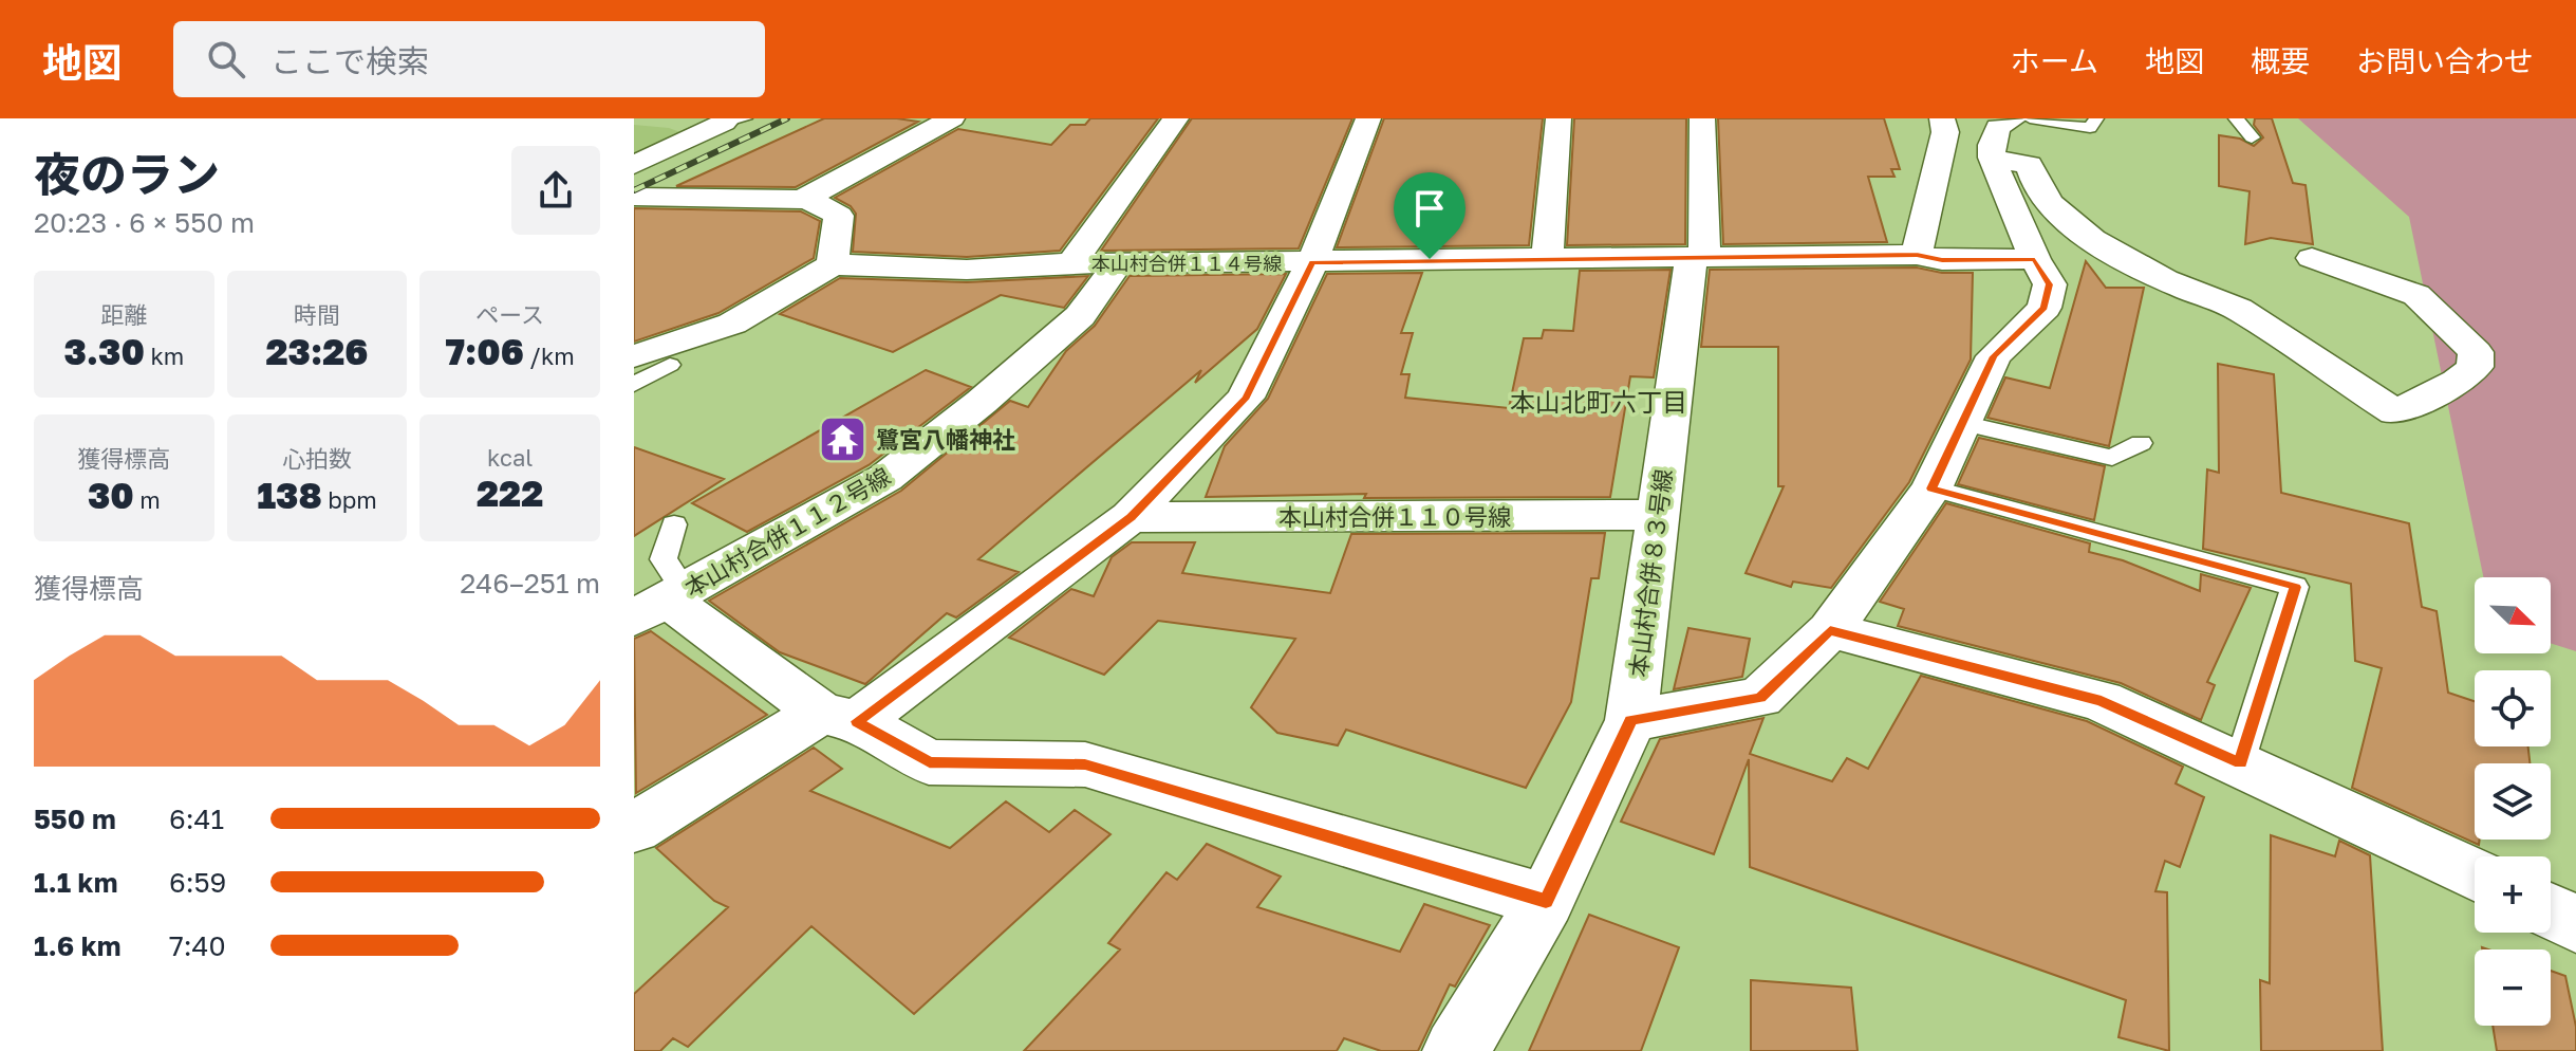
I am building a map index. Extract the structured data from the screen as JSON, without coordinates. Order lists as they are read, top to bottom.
{
  "streets": {
    "street": [
      "本山村合併１１４号線",
      "本山村合併１１０号線",
      "本山村合併１１２号線",
      "本山村合併８３号線"
    ]
  },
  "crossings": [
    ["本山村合併１１４号線", "本山村合併１１２号線"],
    ["本山村合併１１４号線", "本山村合併８３号線"],
    ["本山村合併１１０号線", "本山村合併８３号線"]
  ],
  "districts": ["本山北町六丁目"],
  "places": {
    "temple": ["鷺宮八幡神社"]
  },
  "north": "bottom right",
  "page": {
    "header": "地図",
    "search": "ここで検索",
    "nav": [
      "ホーム",
      "地図",
      "概要",
      "お問い合わせ"
    ],
    "heading": ["夜のラン", "20:23 · 6 × 550 m"],
    "stats": [
      ["距離", "3.30 km"],
      ["時間", "23:26"],
      ["ペース", "7:06 /km"],
      ["獲得標高", "30 m"],
      ["心拍数", "138 bpm"],
      ["kcal", "222"]
    ],
    "chart": ["獲得標高", "246–251 m"],
    "map_buttons": ["+", "−"],
    "list": [
      {
        "name": "550 m",
        "note": "6:41"
      },
      {
        "name": "1.1 km",
        "note": "6:59"
      },
      {
        "name": "1.6 km",
        "note": "7:40"
      }
    ]
  }
}
